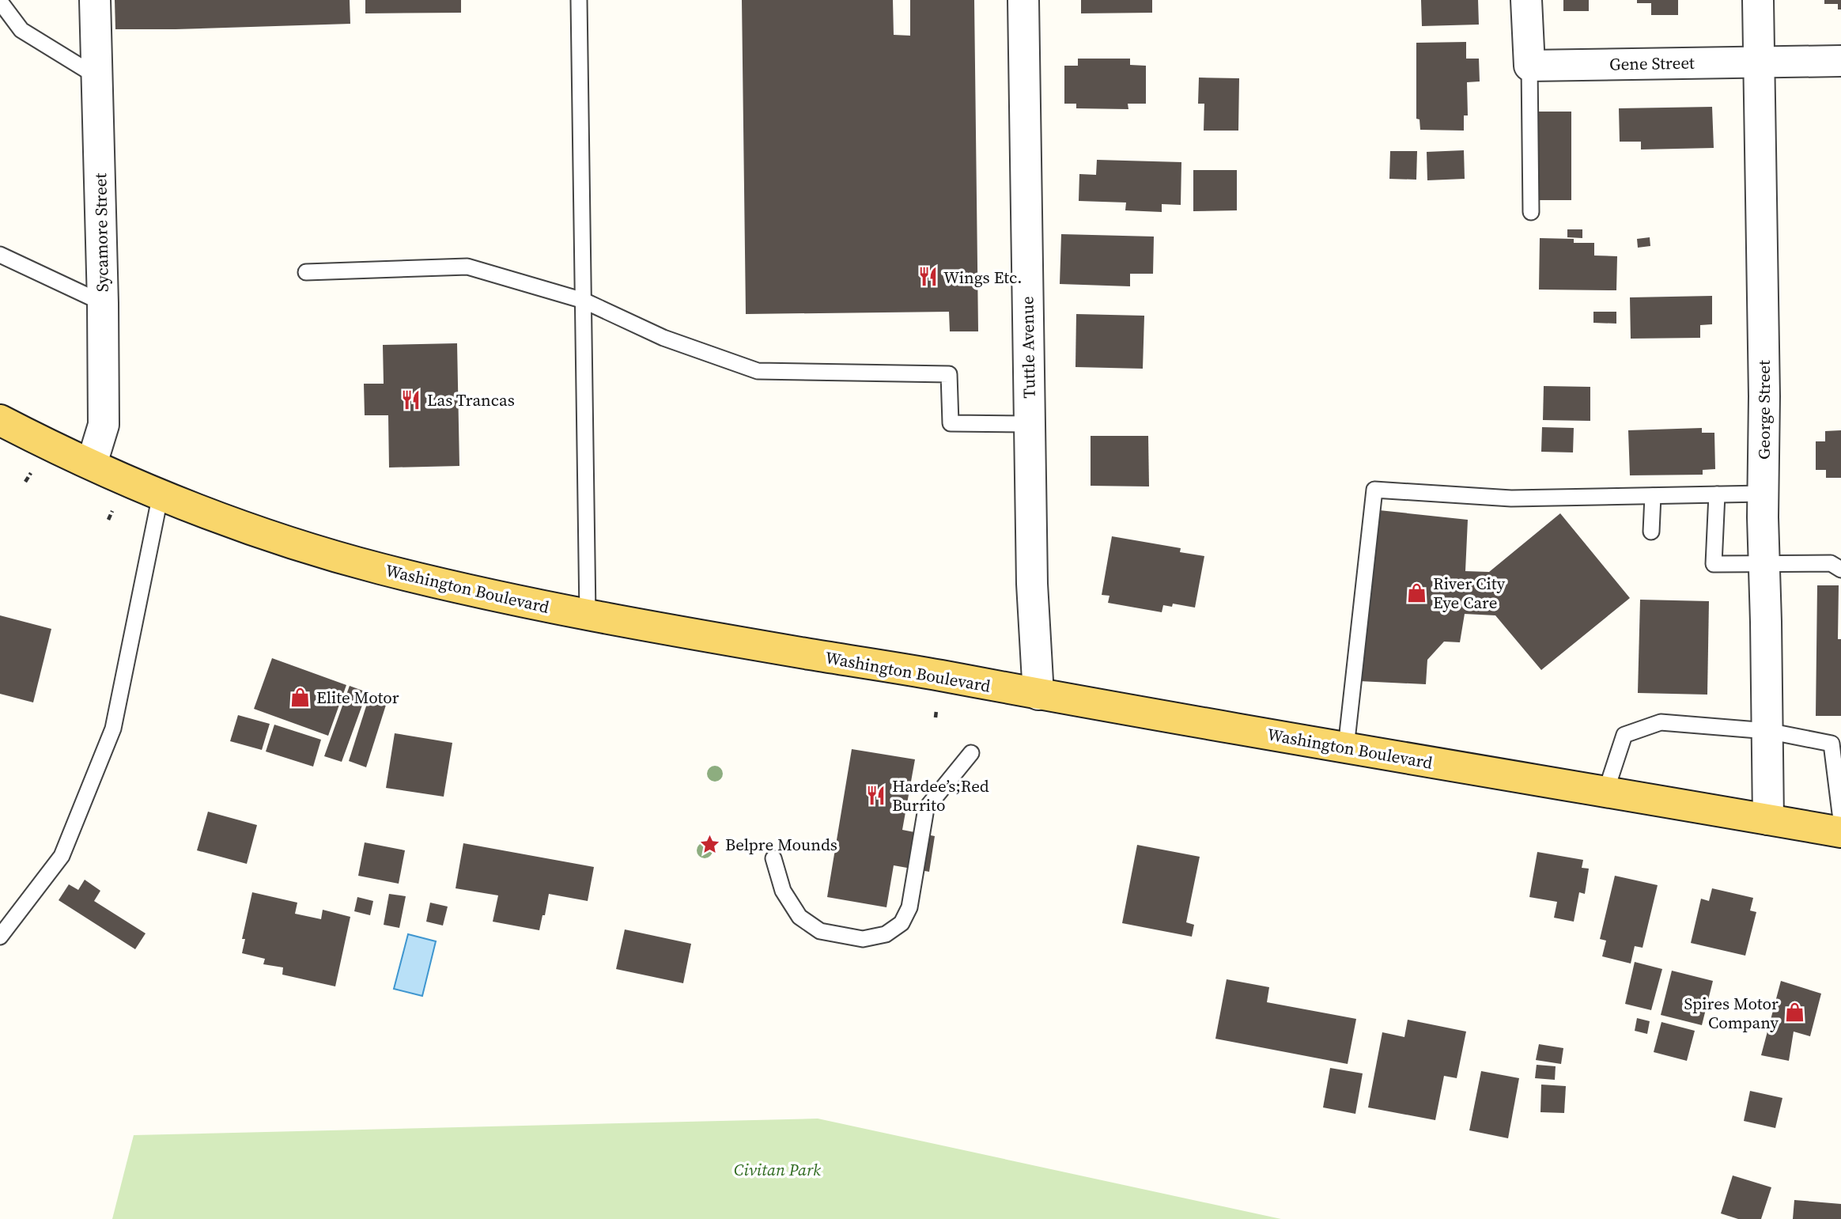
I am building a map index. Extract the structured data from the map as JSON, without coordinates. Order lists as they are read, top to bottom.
{
  "streets": {
    "main road": ["Washington Boulevard"],
    "street": [
      "Gene Street",
      "Sycamore Street",
      "Tuttle Avenue",
      "George Street"
    ]
  },
  "crossings": [
    ["Gene Street", "George Street"],
    ["Sycamore Street", "Washington Boulevard"],
    ["Tuttle Avenue", "Washington Boulevard"],
    ["George Street", "Washington Boulevard"]
  ],
  "parks": ["Civitan Park"],
  "places": {
    "restaurant": ["Wings Etc.", "Las Trancas", "Hardee’s;Red Burrito"],
    "shop": ["River City Eye Care", "Elite Motor", "Spires Motor Company"],
    "place": ["Belpre Mounds"]
  }
}
